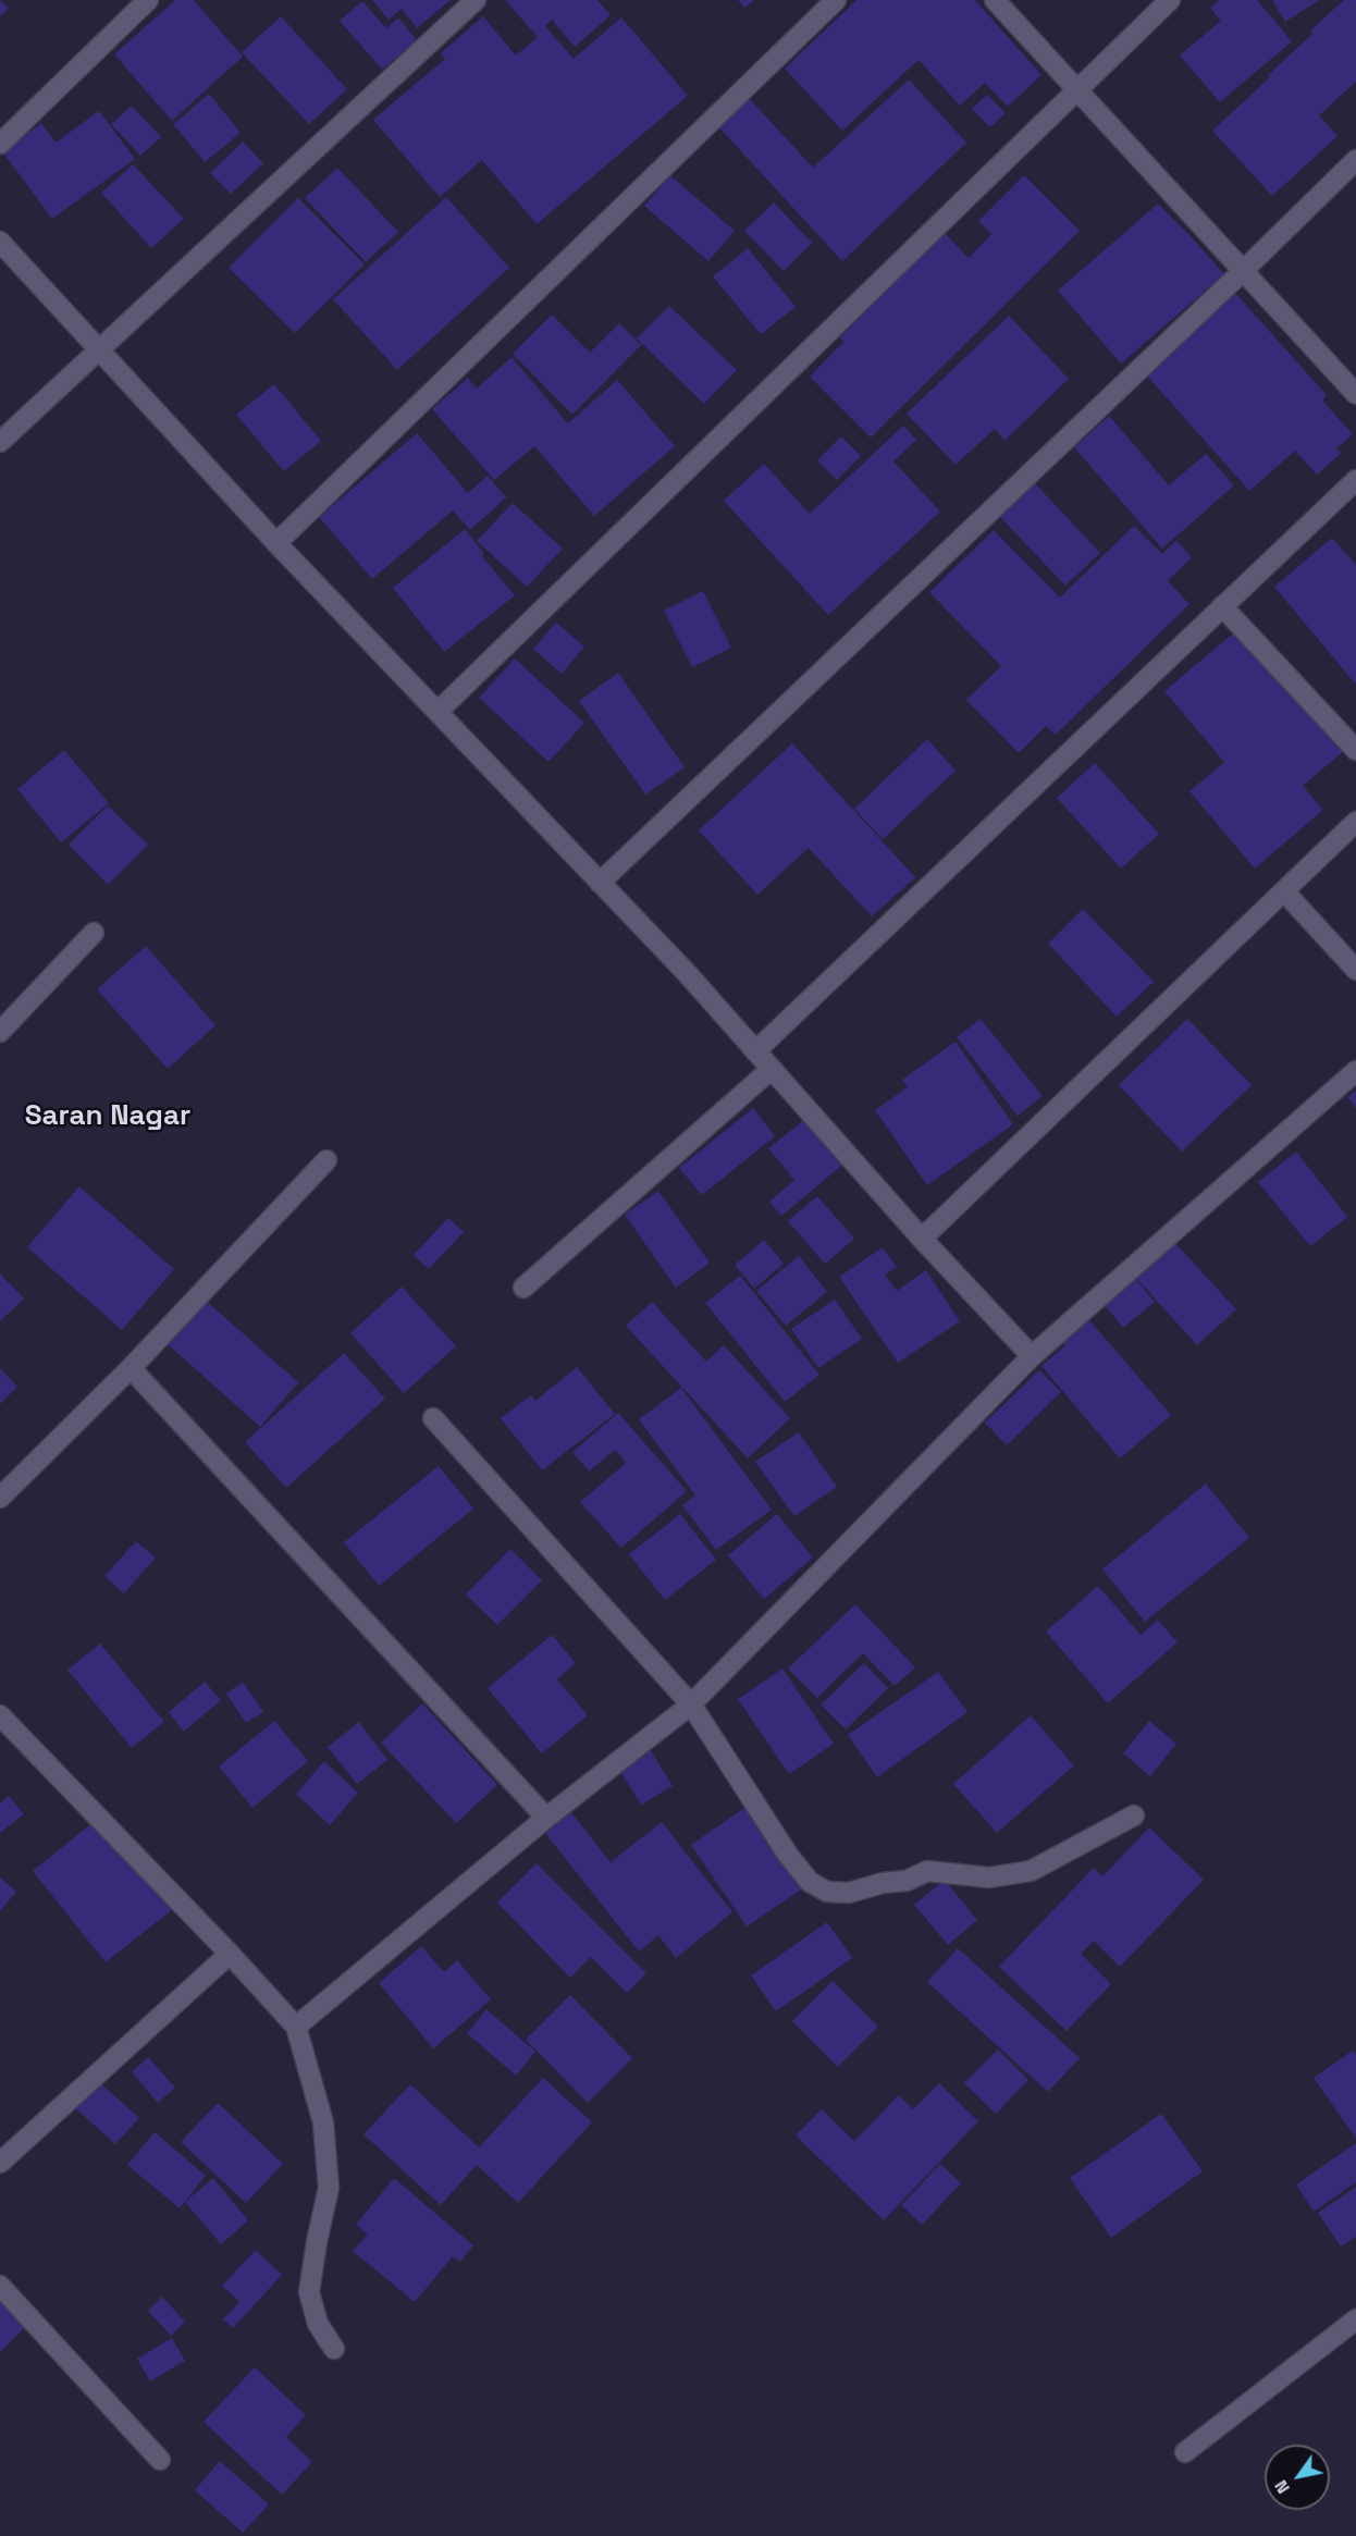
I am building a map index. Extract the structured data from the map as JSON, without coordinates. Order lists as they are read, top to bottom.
{
  "districts": ["Saran Nagar"],
  "north": "bottom left"
}
